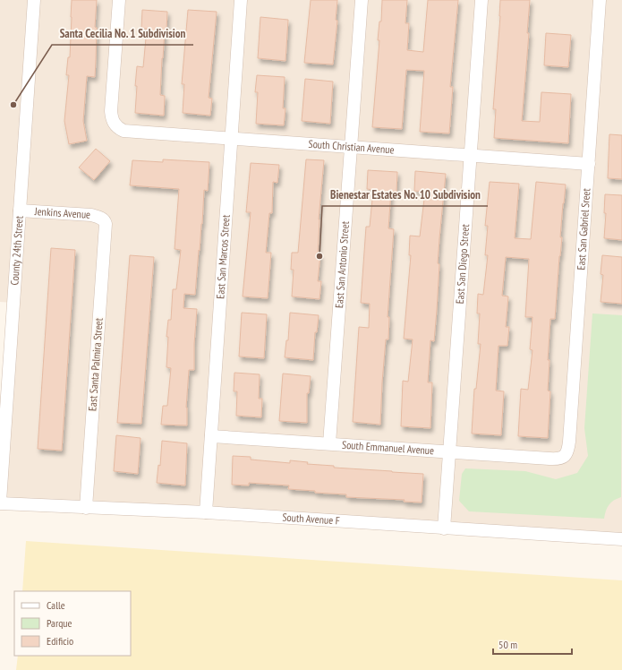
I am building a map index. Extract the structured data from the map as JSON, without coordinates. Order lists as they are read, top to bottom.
{
  "streets": {
    "street": [
      "South Christian Avenue",
      "Jenkins Avenue",
      "East San Gabriel Sreet",
      "County 24th Street",
      "East San Marcos Street",
      "East San Diego Street",
      "East San Antonio Street",
      "East Santa Palmira Street",
      "South Emmanuel Avenue",
      "South Avenue F"
    ]
  },
  "crossings": [
    ["South Christian Avenue", "East San Gabriel Sreet"],
    ["South Christian Avenue", "East San Marcos Street"],
    ["South Christian Avenue", "East San Diego Street"],
    ["South Christian Avenue", "East San Antonio Street"],
    ["Jenkins Avenue", "County 24th Street"],
    ["Jenkins Avenue", "East Santa Palmira Street"],
    ["East San Gabriel Sreet", "South Emmanuel Avenue"],
    ["County 24th Street", "South Avenue F"],
    ["East San Marcos Street", "South Emmanuel Avenue"],
    ["East San Marcos Street", "South Avenue F"],
    ["East San Diego Street", "South Emmanuel Avenue"],
    ["East San Diego Street", "South Avenue F"],
    ["East San Antonio Street", "South Emmanuel Avenue"],
    ["East Santa Palmira Street", "South Avenue F"]
  ],
  "places": ["Santa Cecilia No. 1 Subdivision", "Bienestar Estates No. 10 Subdivision"],
  "legend": ["Calle", "Parque", "Edificio"],
  "scale_bar": "50 m"
}
